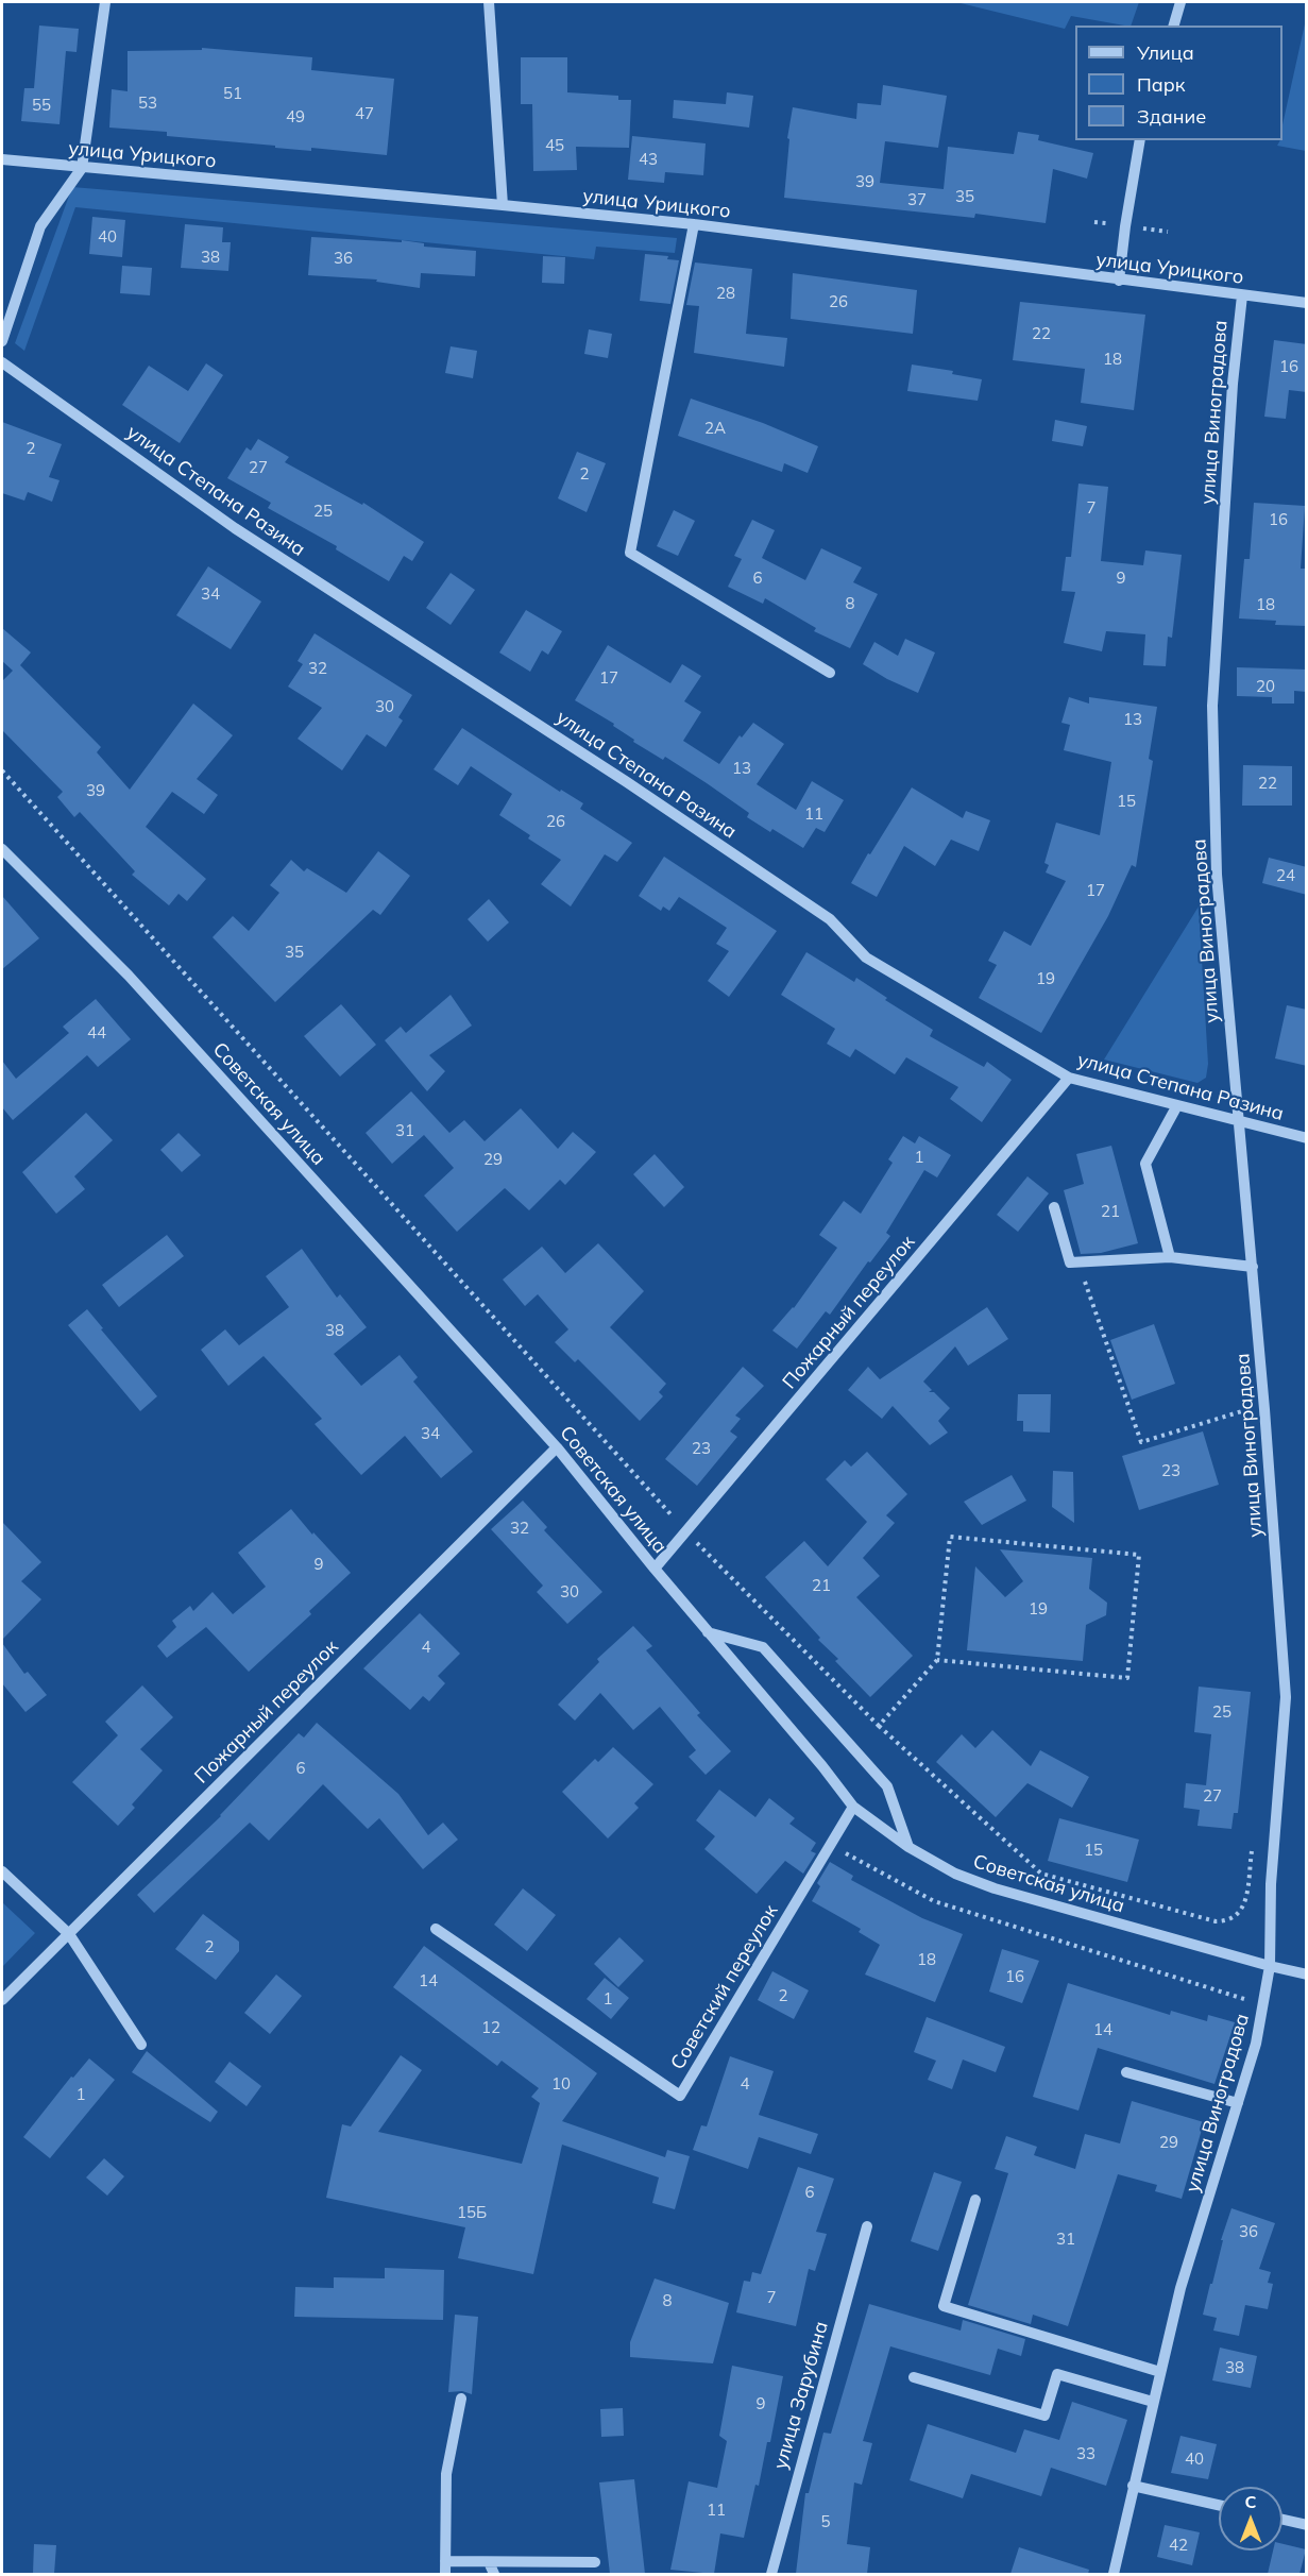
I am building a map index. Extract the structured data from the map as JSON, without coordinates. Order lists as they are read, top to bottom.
{
  "streets": {
    "street": [
      "улица Урицкого",
      "улица Виноградова",
      "улица Степана Разина",
      "Советская улица",
      "Пожарный переулок",
      "Советский переулок",
      "улица Зарубина"
    ]
  },
  "crossings": [
    ["улица Урицкого", "улица Виноградова"],
    ["улица Виноградова", "улица Степана Разина"],
    ["улица Виноградова", "Советская улица"],
    ["улица Степана Разина", "Пожарный переулок"],
    ["Советская улица", "Пожарный переулок"],
    ["Советская улица", "Советский переулок"]
  ],
  "house_numbers": [
    "51",
    "53",
    "55",
    "47",
    "49",
    "45",
    "43",
    "39",
    "35",
    "37",
    "40",
    "38",
    "36",
    "28",
    "26",
    "22",
    "18",
    "16",
    "2А",
    "2",
    "27",
    "2",
    "7",
    "25",
    "16",
    "6",
    "9",
    "34",
    "8",
    "18",
    "32",
    "17",
    "20",
    "30",
    "13",
    "13",
    "22",
    "39",
    "15",
    "11",
    "26",
    "24",
    "17",
    "35",
    "19",
    "44",
    "31",
    "1",
    "29",
    "21",
    "38",
    "34",
    "23",
    "23",
    "32",
    "9",
    "21",
    "30",
    "19",
    "4",
    "25",
    "6",
    "27",
    "15",
    "2",
    "18",
    "16",
    "14",
    "2",
    "1",
    "12",
    "14",
    "10",
    "4",
    "1",
    "29",
    "6",
    "15Б",
    "36",
    "31",
    "7",
    "8",
    "38",
    "9",
    "33",
    "40",
    "11",
    "5",
    "42"
  ],
  "legend": ["Улица", "Парк", "Здание"],
  "north": "top"
}
